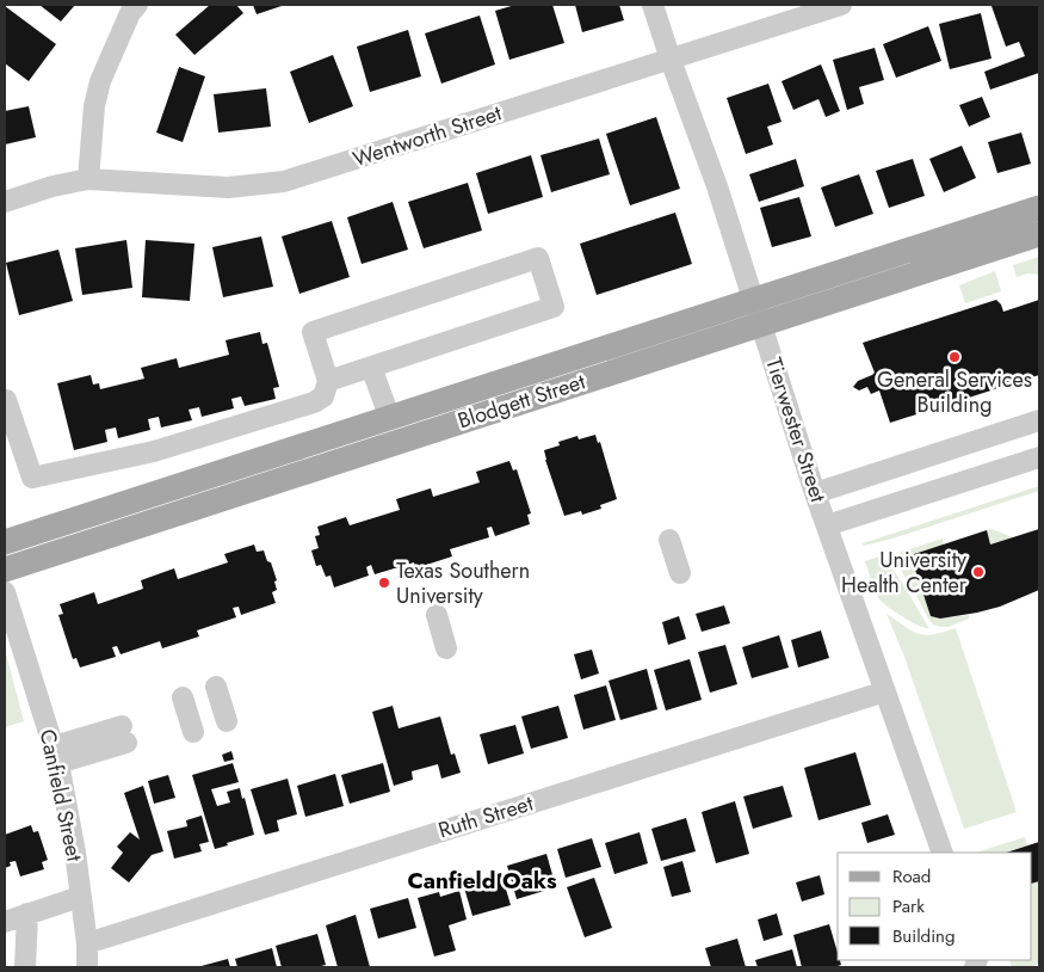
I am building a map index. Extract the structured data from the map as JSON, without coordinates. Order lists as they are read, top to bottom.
{
  "streets": {
    "main road": ["Blodgett Street"],
    "street": [
      "Wentworth Street",
      "Tierwester Street",
      "Canfield Street",
      "Ruth Street"
    ]
  },
  "crossings": [
    ["Wentworth Street", "Tierwester Street"],
    ["Blodgett Street", "Tierwester Street"],
    ["Tierwester Street", "Ruth Street"],
    ["Canfield Street", "Ruth Street"]
  ],
  "districts": ["Canfield Oaks"],
  "places": ["General Services Building", "University Health Center", "Texas Southern University"],
  "legend": ["Road", "Park", "Building"]
}
